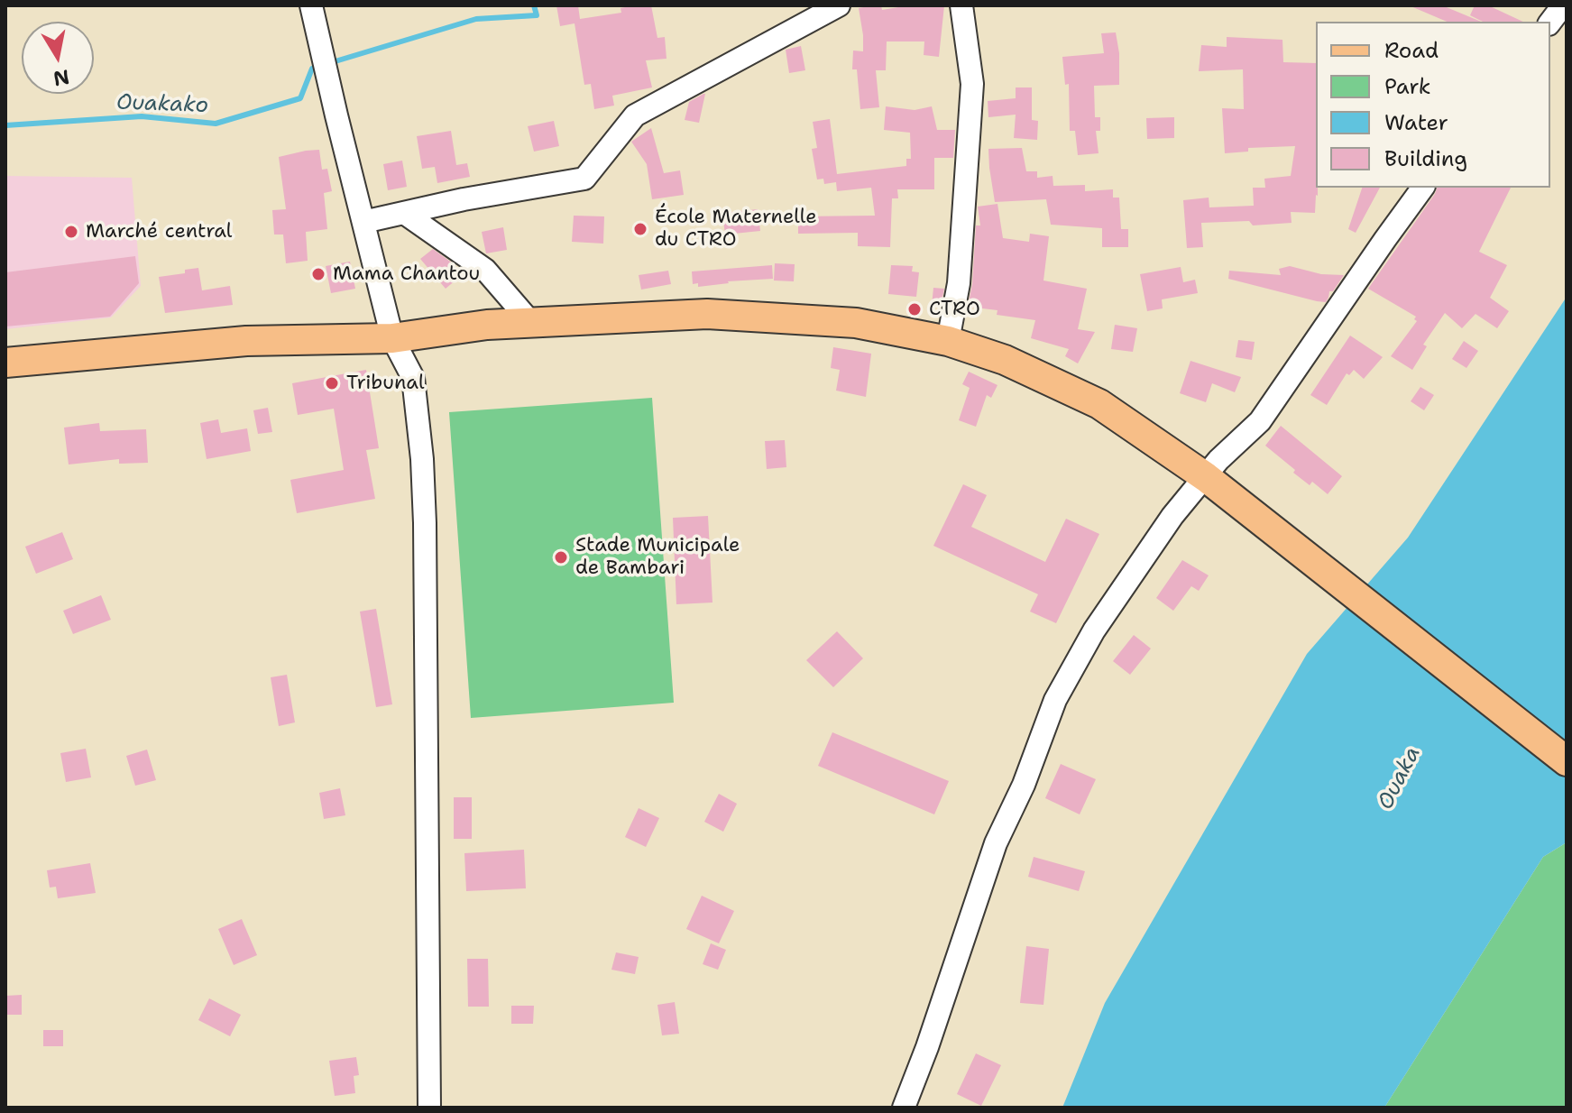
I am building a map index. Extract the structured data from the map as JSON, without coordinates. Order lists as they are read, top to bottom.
{
  "water": ["Ouakako", "Ouaka"],
  "places": [
    "École Maternelle du CTRO",
    "Marché central",
    "Mama Chantou",
    "CTRO",
    "Tribunal",
    "Stade Municipale de Bambari"
  ],
  "legend": [
    "Road",
    "Park",
    "Water",
    "Building"
  ],
  "north": "bottom"
}
